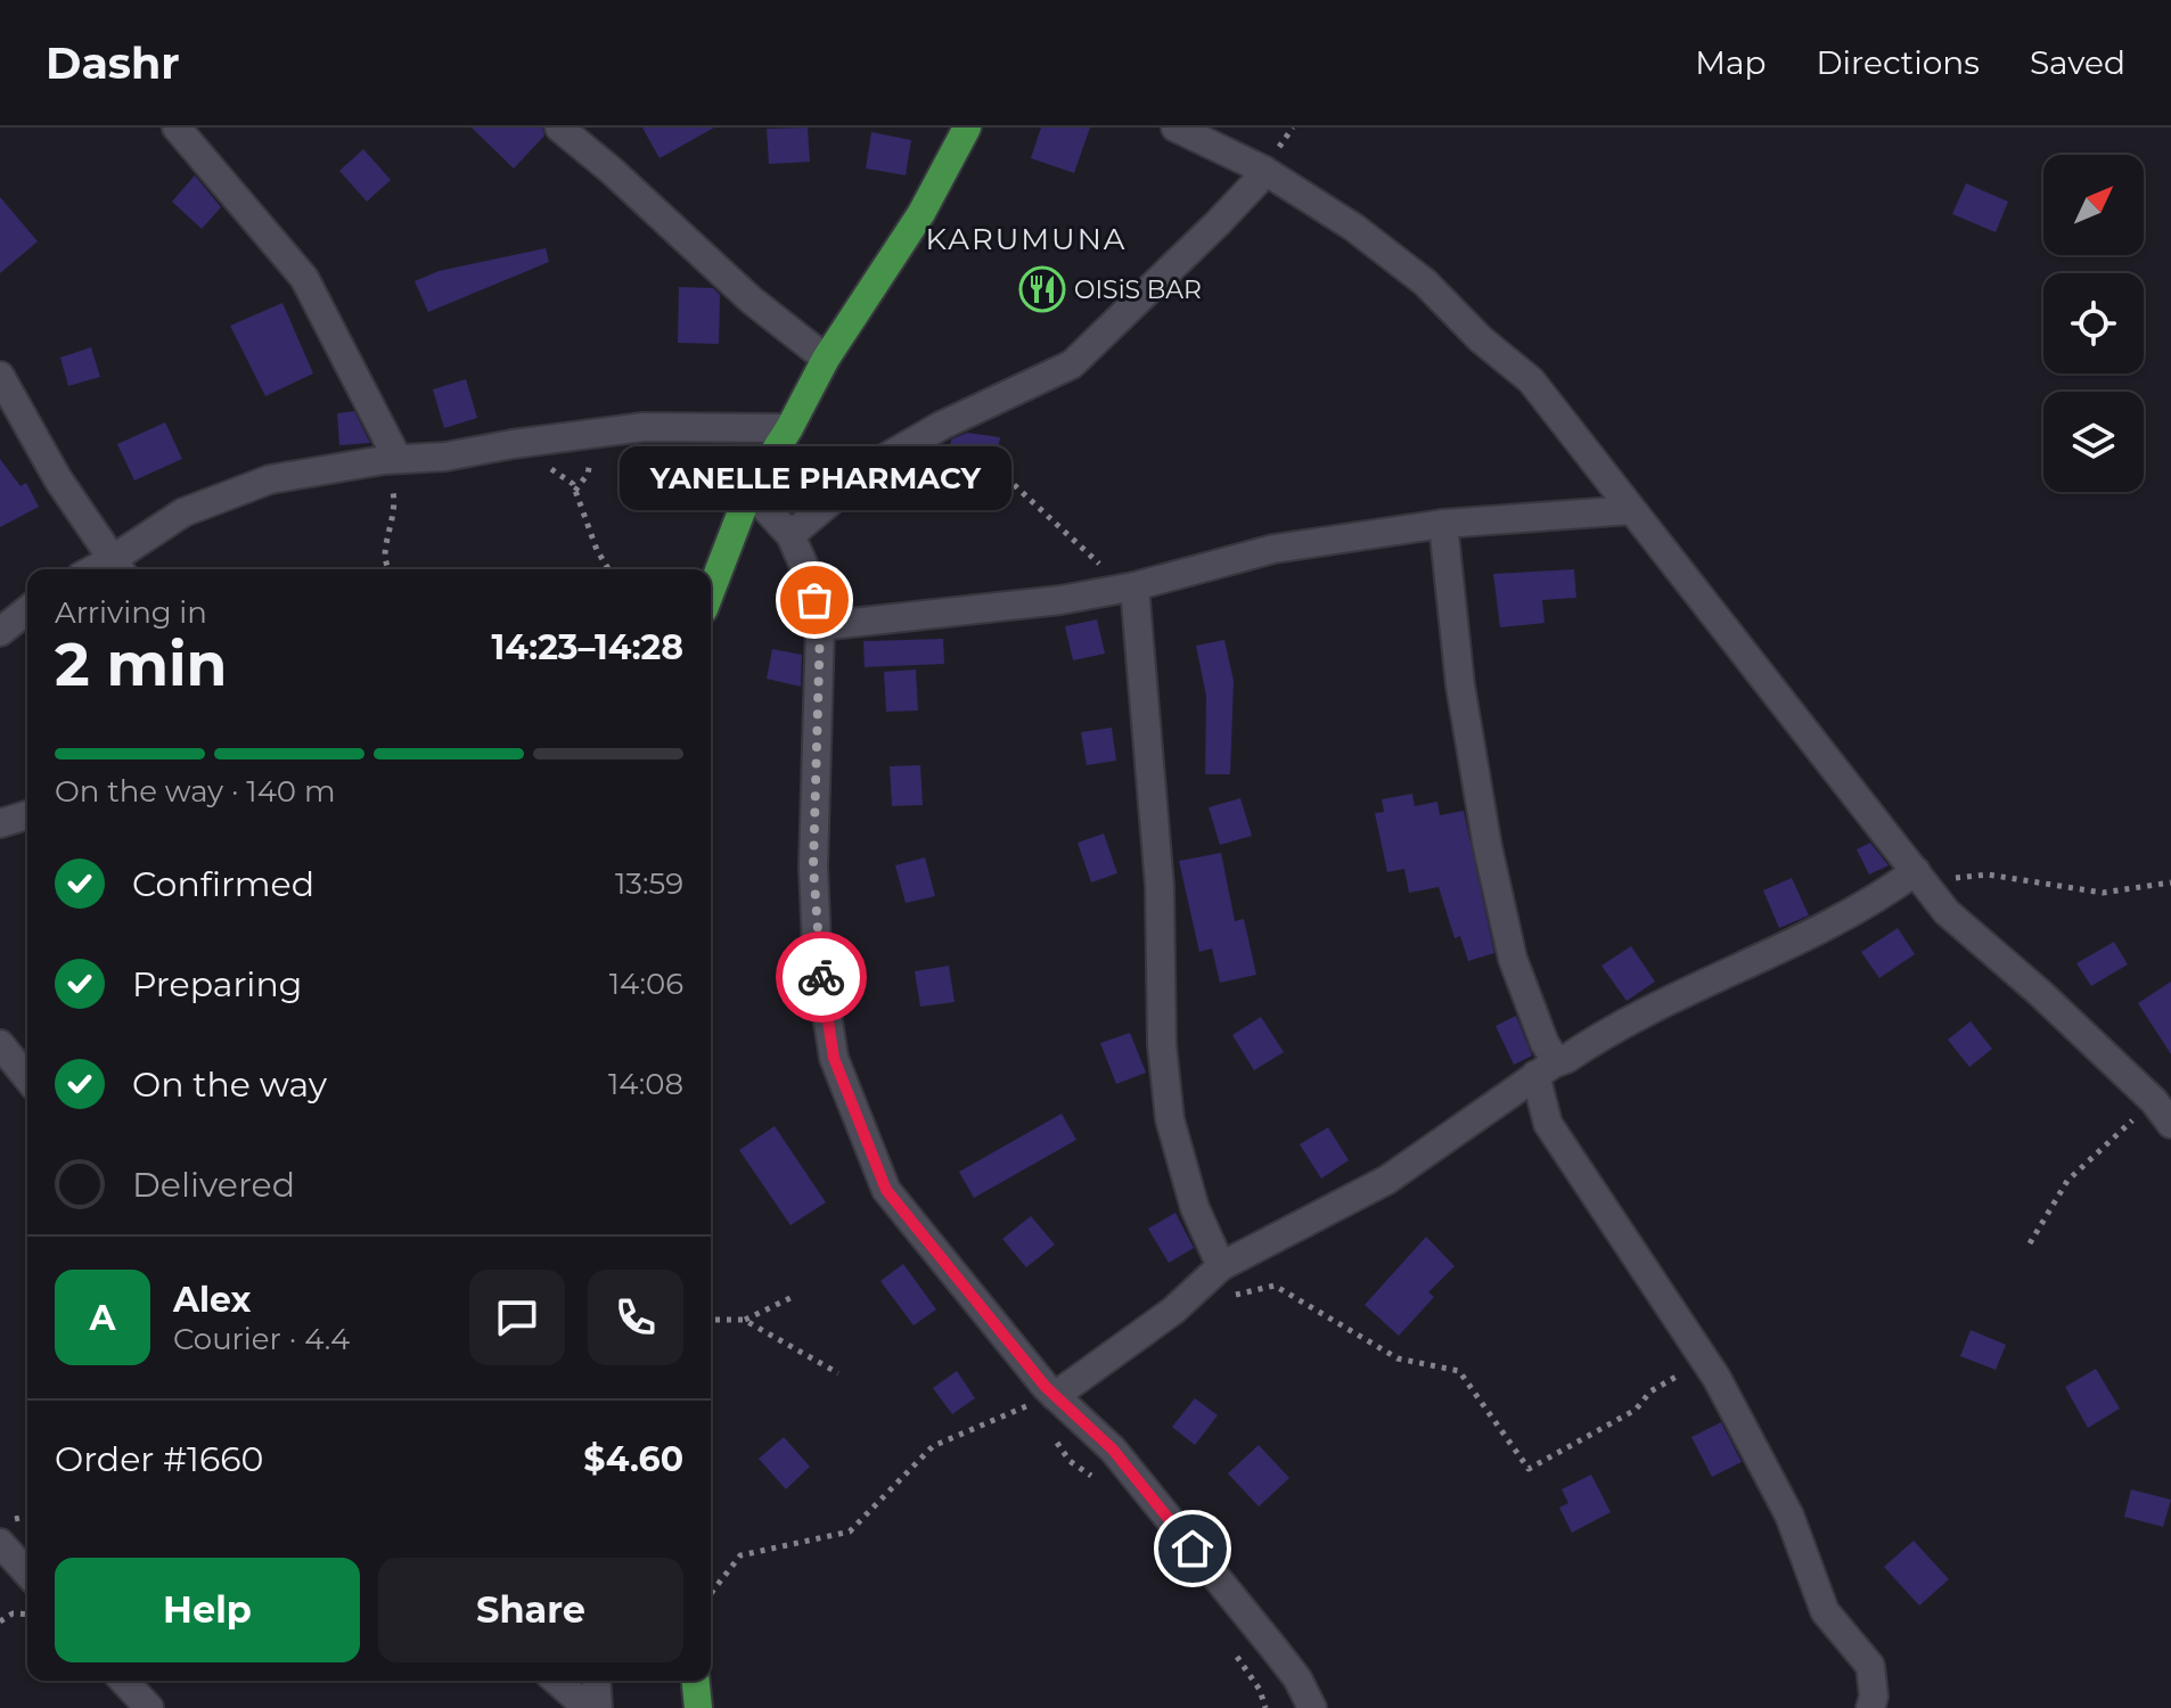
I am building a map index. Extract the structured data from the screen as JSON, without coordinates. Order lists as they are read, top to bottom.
{
  "districts": ["KARUMUNA"],
  "places": {
    "restaurant": ["OISiS BAR"],
    "other": ["YANELLE PHARMACY"]
  },
  "north": "top right",
  "page": {
    "header": "Dashr",
    "nav": ["Map", "Directions", "Saved"],
    "bubble": "YANELLE PHARMACY",
    "heading": ["2 min", "Arriving in", "14:23–14:28"],
    "panel": [
      "Alex",
      "Courier · 4.4",
      "Order #1660",
      "$4.60"
    ],
    "bar": "On the way · 140 m",
    "list": [
      ["Confirmed", "13:59"],
      ["Preparing", "14:06"],
      ["On the way", "14:08"],
      "Delivered"
    ],
    "round": "A",
    "buttons": ["Help", "Share"]
  }
}
